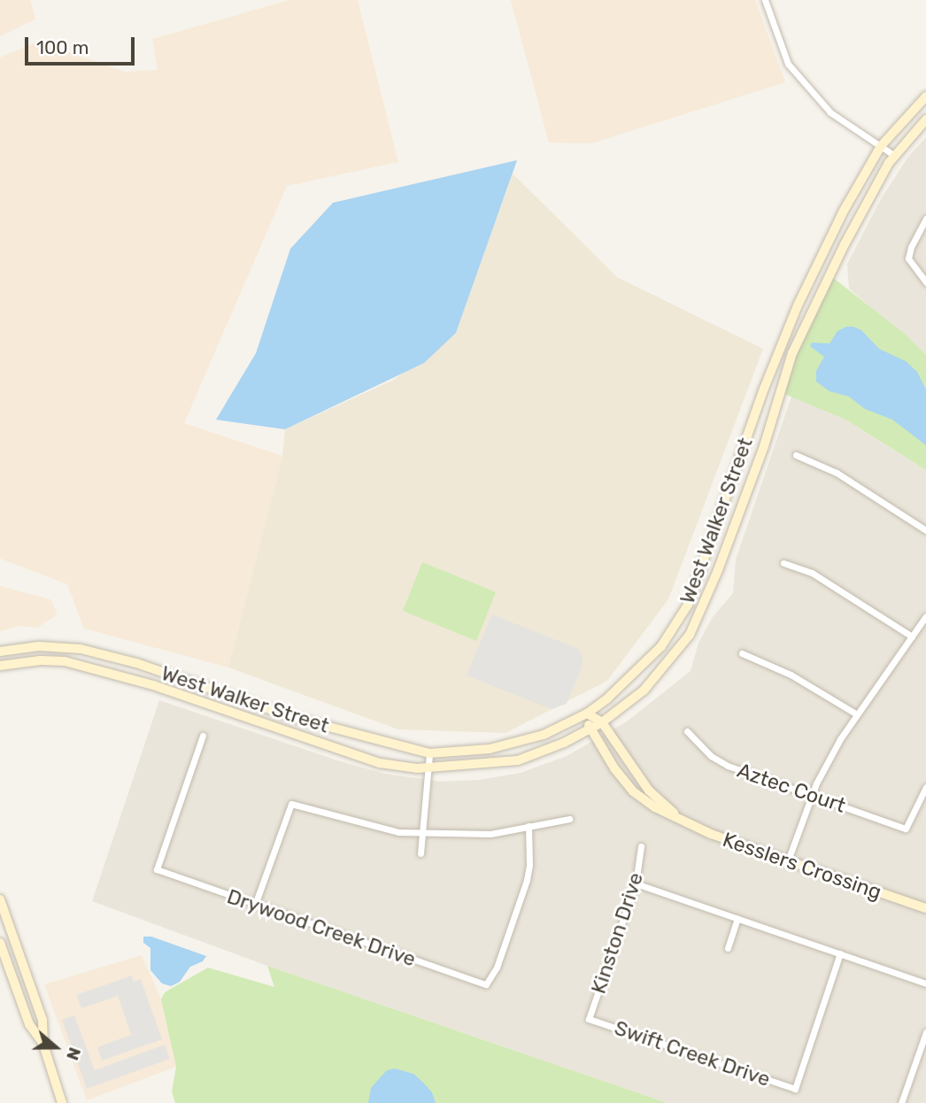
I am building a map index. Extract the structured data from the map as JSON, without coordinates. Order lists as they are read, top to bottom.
{
  "streets": {
    "street": [
      "West Walker Street",
      "Aztec Court",
      "Kesslers Crossing",
      "Drywood Creek Drive",
      "Kinston Drive",
      "Swift Creek Drive"
    ]
  },
  "crossings": [
    ["West Walker Street", "Kesslers Crossing"],
    ["Kinston Drive", "Swift Creek Drive"]
  ],
  "scale_bar": "100 m",
  "north": "right"
}
